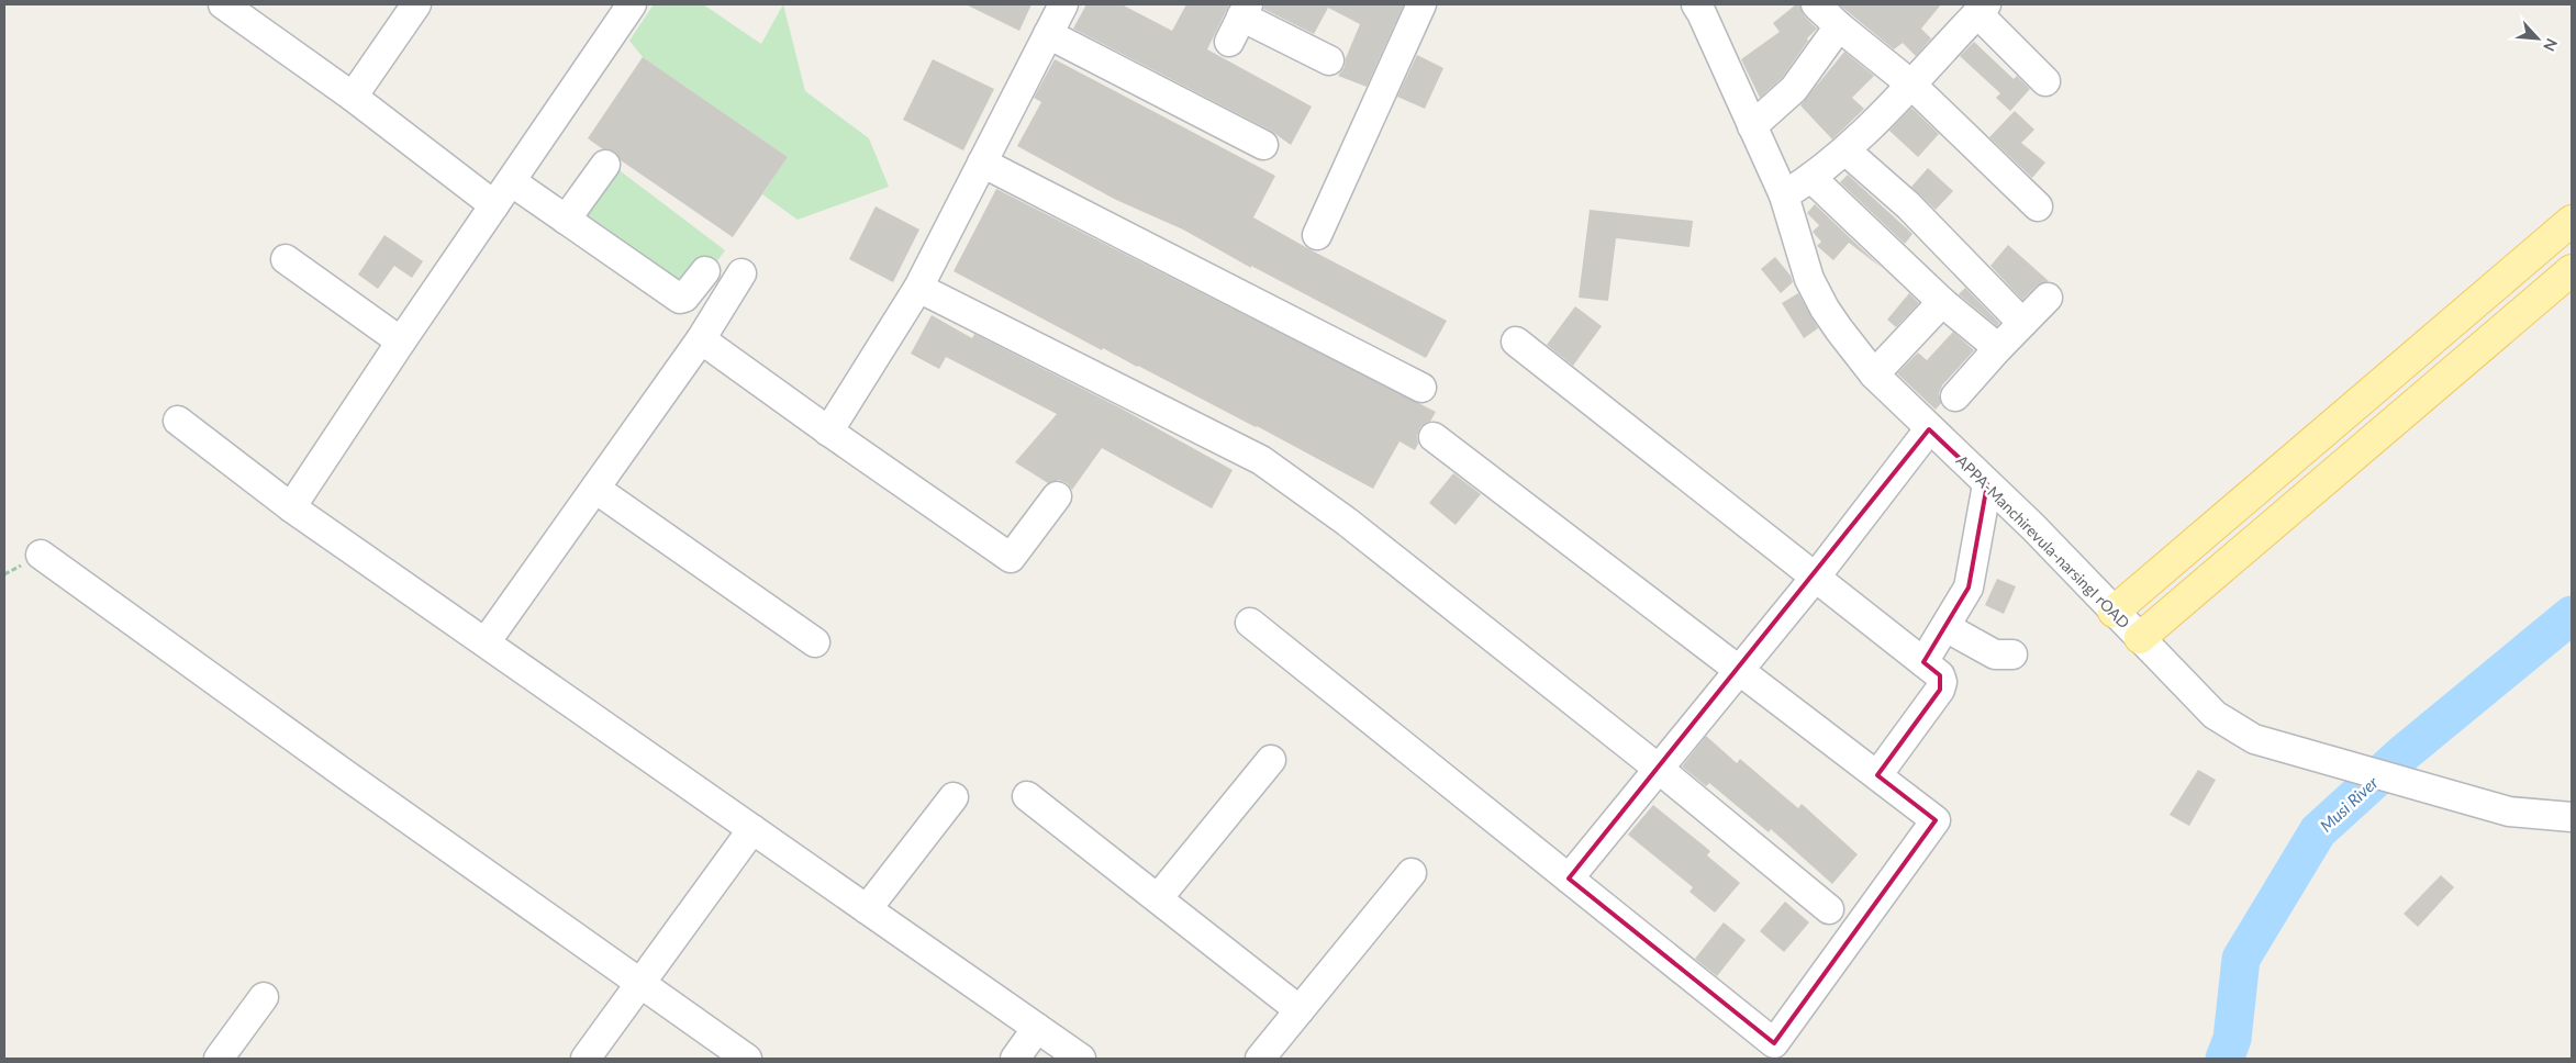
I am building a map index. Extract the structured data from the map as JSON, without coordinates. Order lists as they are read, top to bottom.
{
  "streets": {
    "street": ["APPA-Manchirevula-narsingI rOAD"]
  },
  "water": ["Musi River"],
  "north": "bottom right"
}
